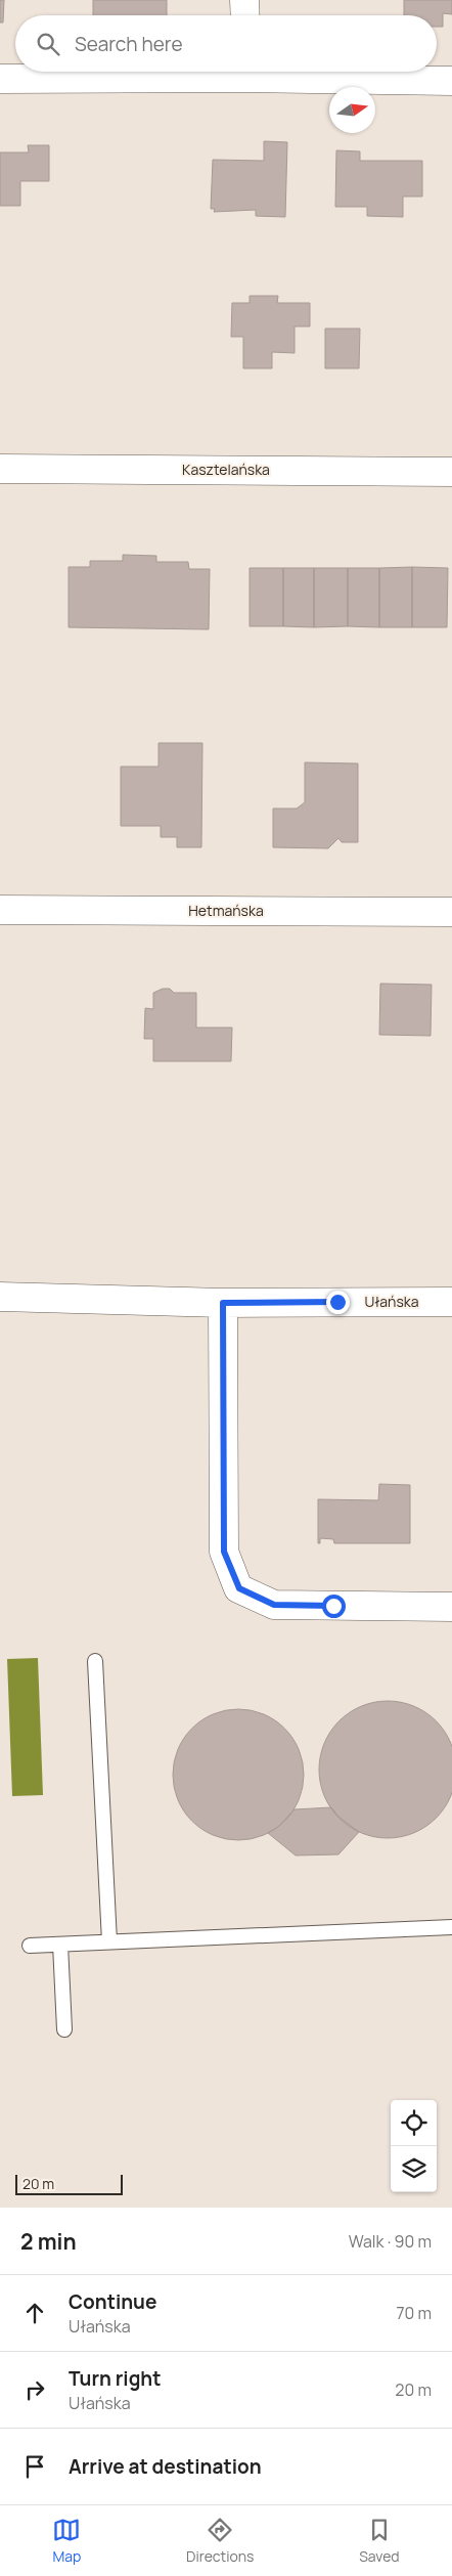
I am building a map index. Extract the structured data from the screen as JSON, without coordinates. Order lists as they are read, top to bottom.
{
  "streets": {
    "street": ["Kasztelańska", "Hetmańska", "Ułańska"]
  },
  "scale_bar": "20 m",
  "north": "right",
  "page": {
    "search": "Search here",
    "scale": "20 m",
    "heading": ["2 min", "Walk · 90 m"],
    "list": [
      ["Continue", "Ułańska", "70 m"],
      ["Turn right", "Ułańska", "20 m"],
      "Arrive at destination"
    ],
    "nav": ["Map", "Directions", "Saved"]
  }
}
